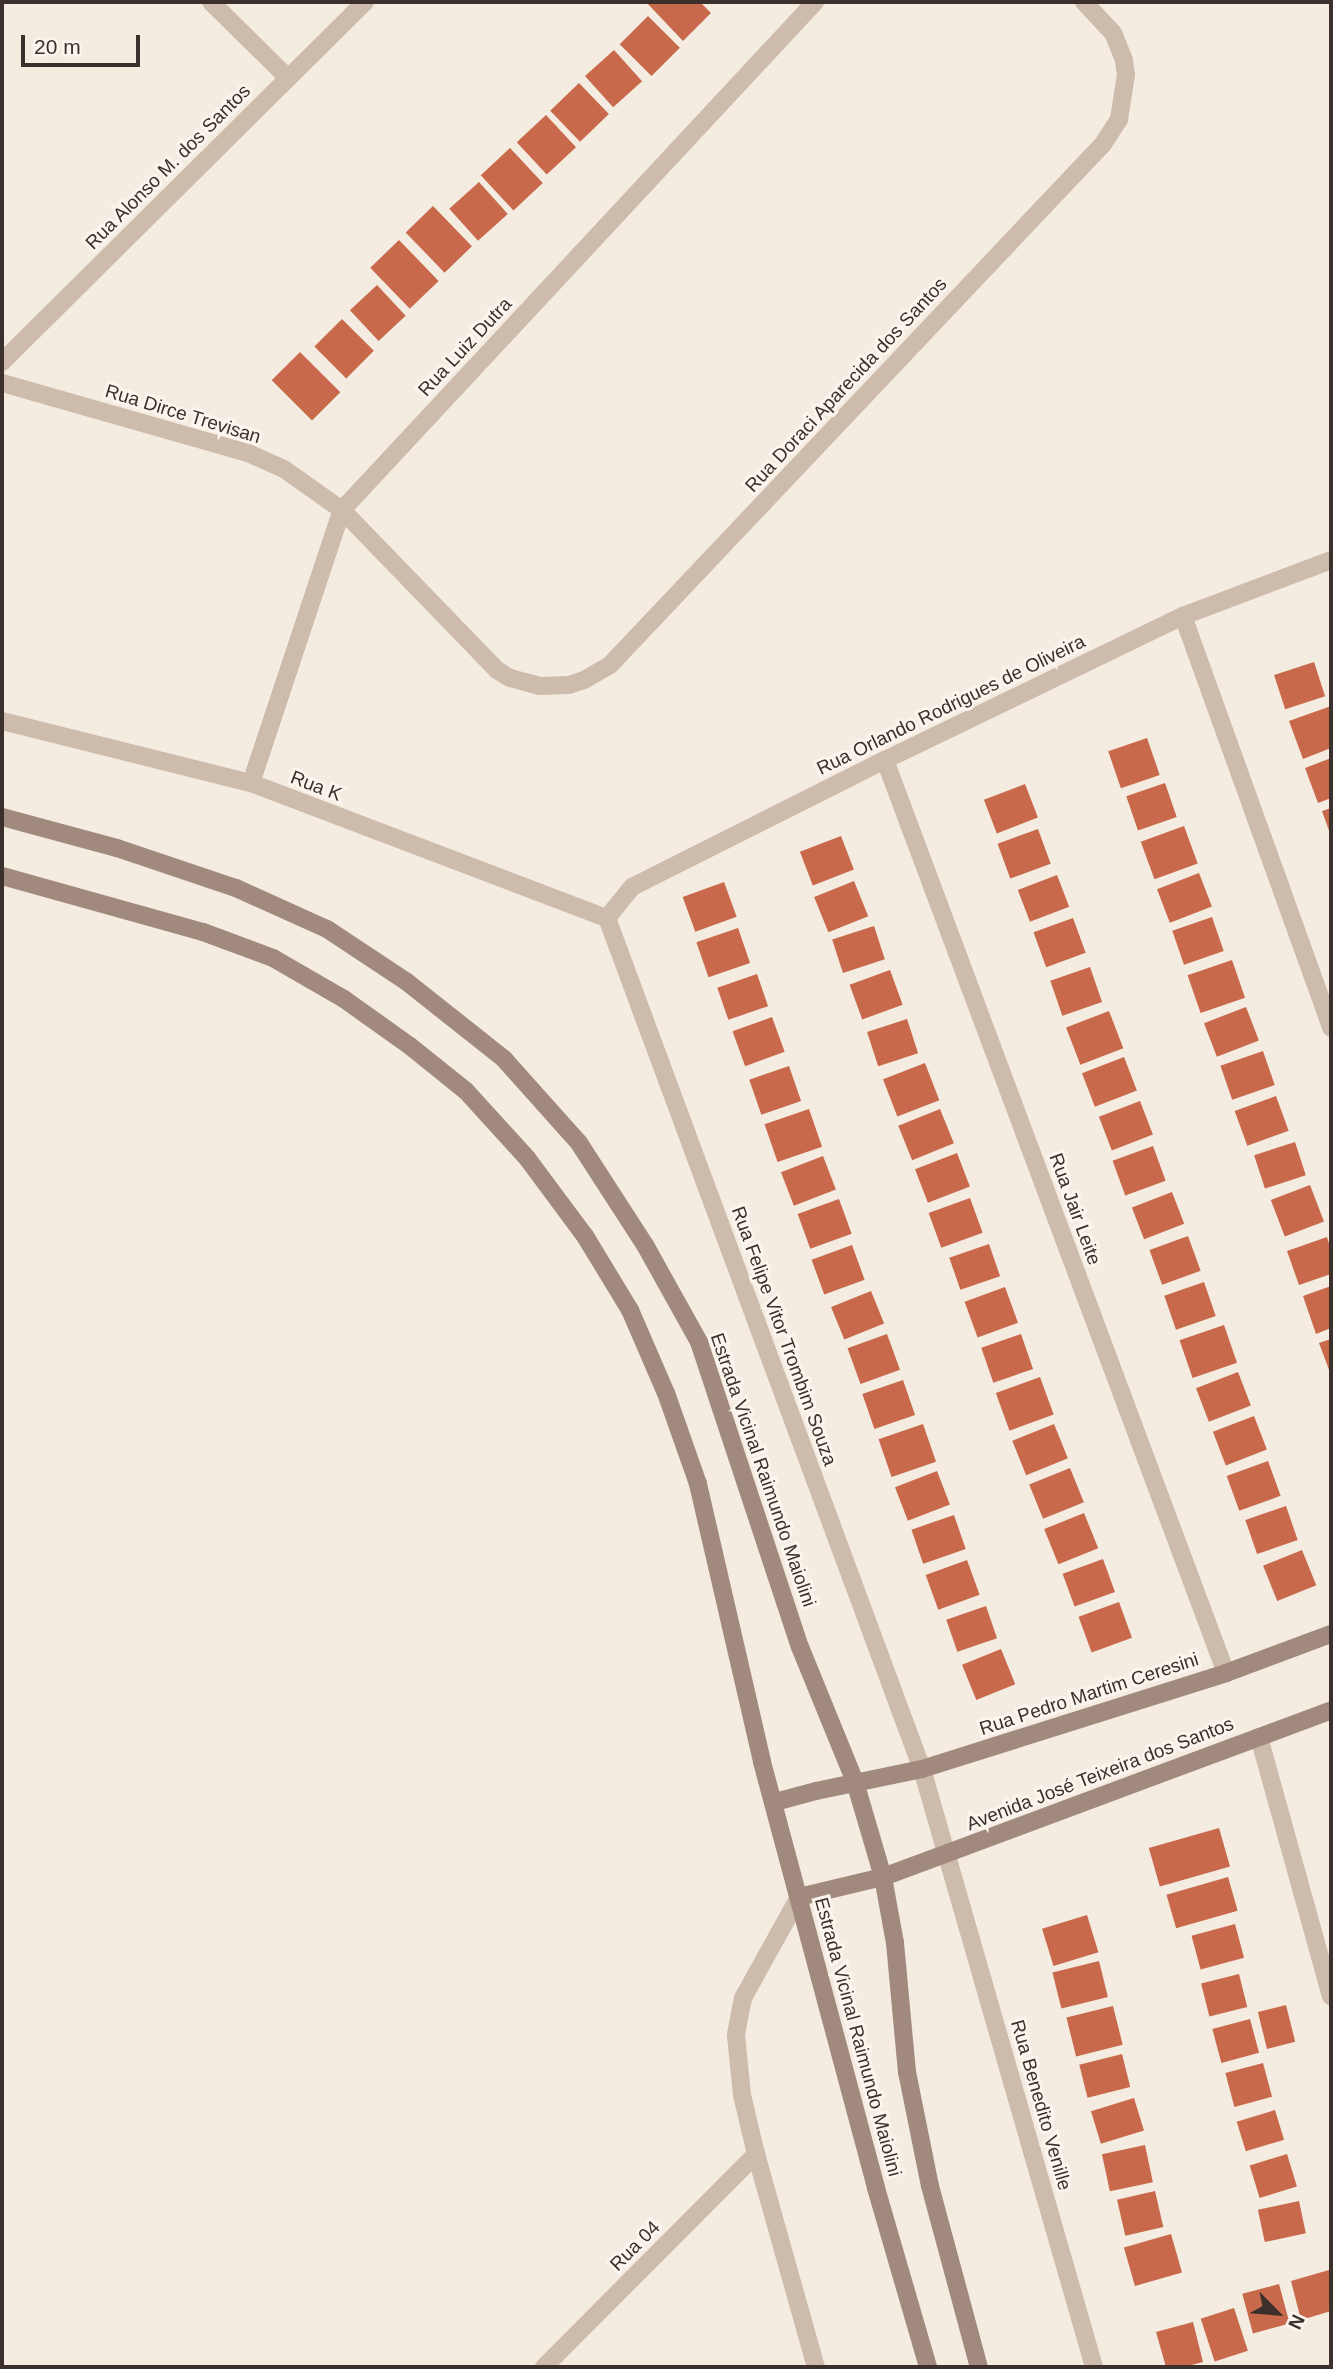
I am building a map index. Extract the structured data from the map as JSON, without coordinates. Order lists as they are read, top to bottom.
{
  "streets": {
    "main road": ["Estrada Vicinal Raimundo Maiolini", "Rua Pedro Martim Ceresini", "Avenida José Teixeira dos Santos"],
    "street": [
      "Rua Alonso M. dos Santos",
      "Rua Luiz Dutra",
      "Rua Doraci Aparecida dos Santos",
      "Rua Dirce Trevisan",
      "Rua Orlando Rodrigues de Oliveira",
      "Rua K",
      "Rua Jair Leite",
      "Rua Felipe Vitor Trombim Souza",
      "Rua Benedito Venille",
      "Rua 04"
    ]
  },
  "crossings": [
    ["Rua Luiz Dutra", "Rua Dirce Trevisan"],
    ["Rua Luiz Dutra", "Rua K"],
    ["Rua Doraci Aparecida dos Santos", "Rua Dirce Trevisan"],
    ["Rua Orlando Rodrigues de Oliveira", "Rua K"],
    ["Rua Orlando Rodrigues de Oliveira", "Rua Jair Leite"],
    ["Rua Orlando Rodrigues de Oliveira", "Rua Felipe Vitor Trombim Souza"],
    ["Rua K", "Rua Felipe Vitor Trombim Souza"],
    ["Rua Jair Leite", "Rua Pedro Martim Ceresini"],
    ["Rua Felipe Vitor Trombim Souza", "Rua Pedro Martim Ceresini"],
    ["Rua Felipe Vitor Trombim Souza", "Avenida José Teixeira dos Santos"],
    ["Rua Felipe Vitor Trombim Souza", "Rua Benedito Venille"],
    ["Estrada Vicinal Raimundo Maiolini", "Rua Pedro Martim Ceresini"],
    ["Estrada Vicinal Raimundo Maiolini", "Avenida José Teixeira dos Santos"],
    ["Avenida José Teixeira dos Santos", "Rua Benedito Venille"]
  ],
  "scale_bar": "20 m",
  "north": "bottom right"
}
